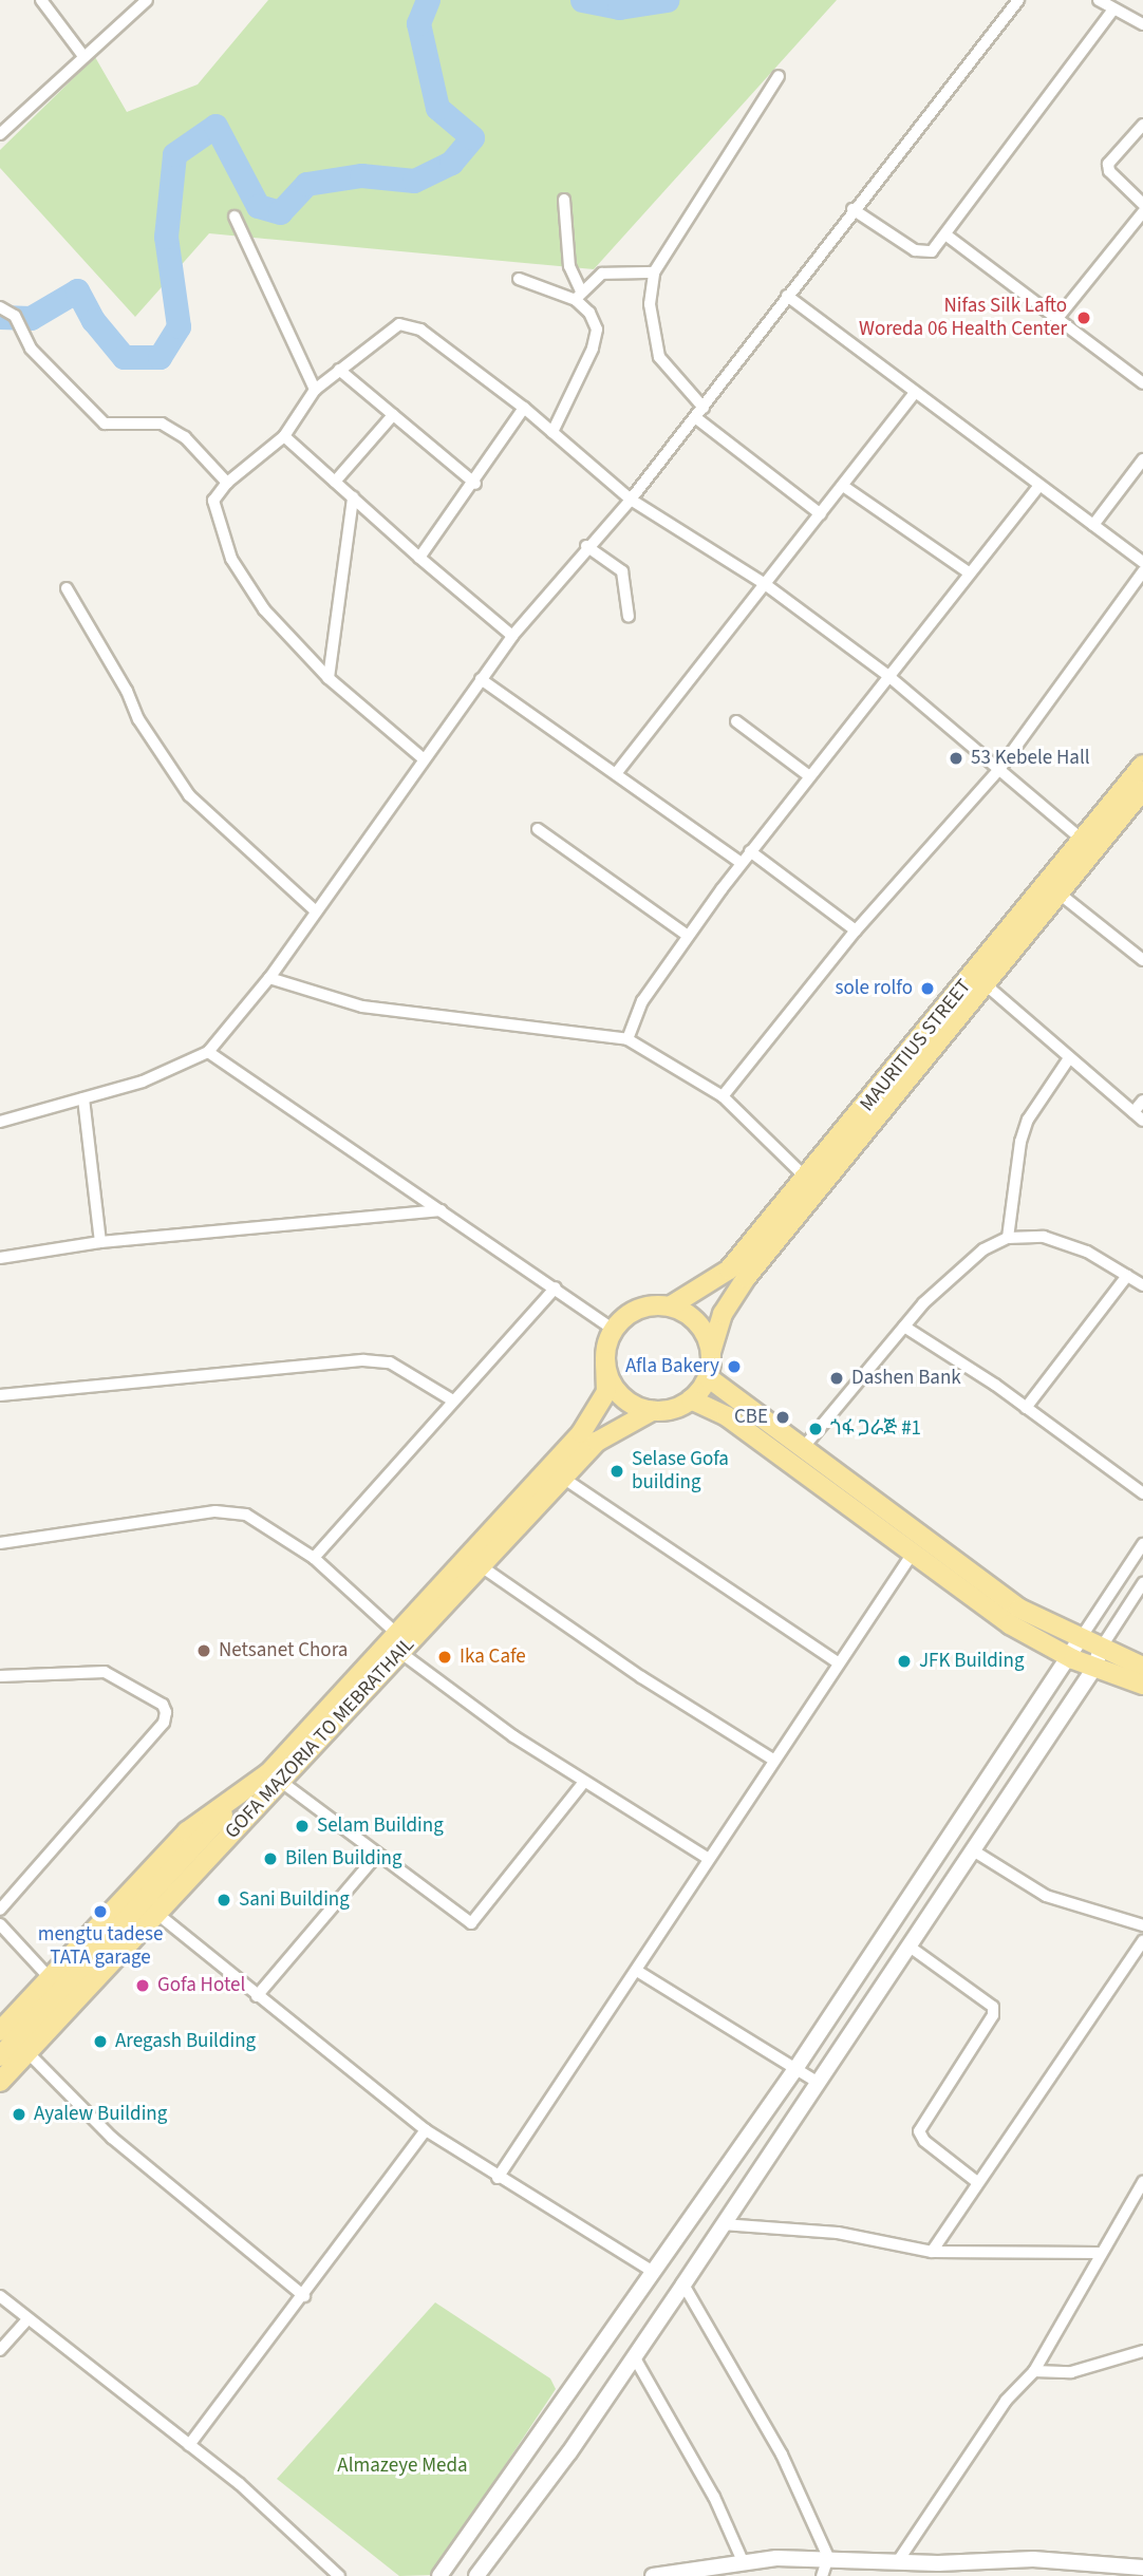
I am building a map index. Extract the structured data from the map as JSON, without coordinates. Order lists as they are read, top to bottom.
{
  "streets": {
    "main road": ["MAURITIUS STREET", "GOFA MAZORIA TO MEBRATHAIL"]
  },
  "crossings": [
    ["MAURITIUS STREET", "GOFA MAZORIA TO MEBRATHAIL"]
  ],
  "parks": ["Almazeye Meda"],
  "places": [
    "Nifas Silk Lafto Woreda 06 Health Center",
    "53 Kebele Hall",
    "sole rolfo",
    "Afla Bakery",
    "Dashen Bank",
    "CBE",
    "ጎፋ ጋራጅ #1",
    "Selase Gofa building",
    "Netsanet Chora",
    "Ika Cafe",
    "JFK Building",
    "Selam Building",
    "Bilen Building",
    "Sani Building",
    "mengtu tadese TATA garage",
    "Gofa Hotel",
    "Aregash Building",
    "Ayalew Building"
  ]
}
